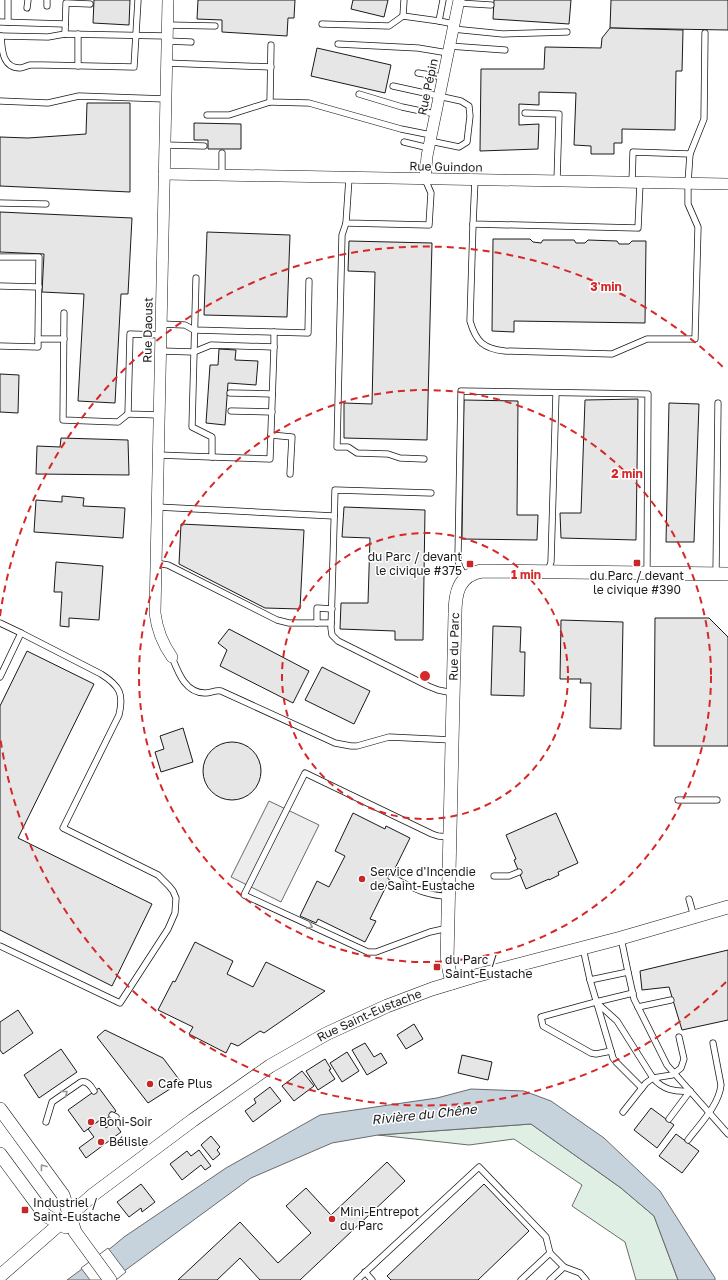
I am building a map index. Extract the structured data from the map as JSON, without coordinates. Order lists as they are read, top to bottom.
{
  "streets": {
    "street": [
      "Rue Pépin",
      "Rue Guindon",
      "Rue Daoust",
      "Rue du Parc",
      "Rue Saint-Eustache"
    ]
  },
  "crossings": [
    ["Rue Pépin", "Rue Guindon"],
    ["Rue Guindon", "Rue Daoust"],
    ["Rue du Parc", "Rue Saint-Eustache"]
  ],
  "water": ["Rivière du Chêne"],
  "places": {
    "transit": [
      "du Parc / devant le civique #390",
      "du Parc / devant le civique #375",
      "du Parc / Saint-Eustache",
      "Industriel / Saint-Eustache"
    ],
    "other": [
      "Service d'Incendie de Saint-Eustache",
      "Cafe Plus",
      "Boni-Soir",
      "Bélisle",
      "Mini-Entrepot du Parc"
    ]
  },
  "rings": ["3 min", "2 min", "1 min"]
}
